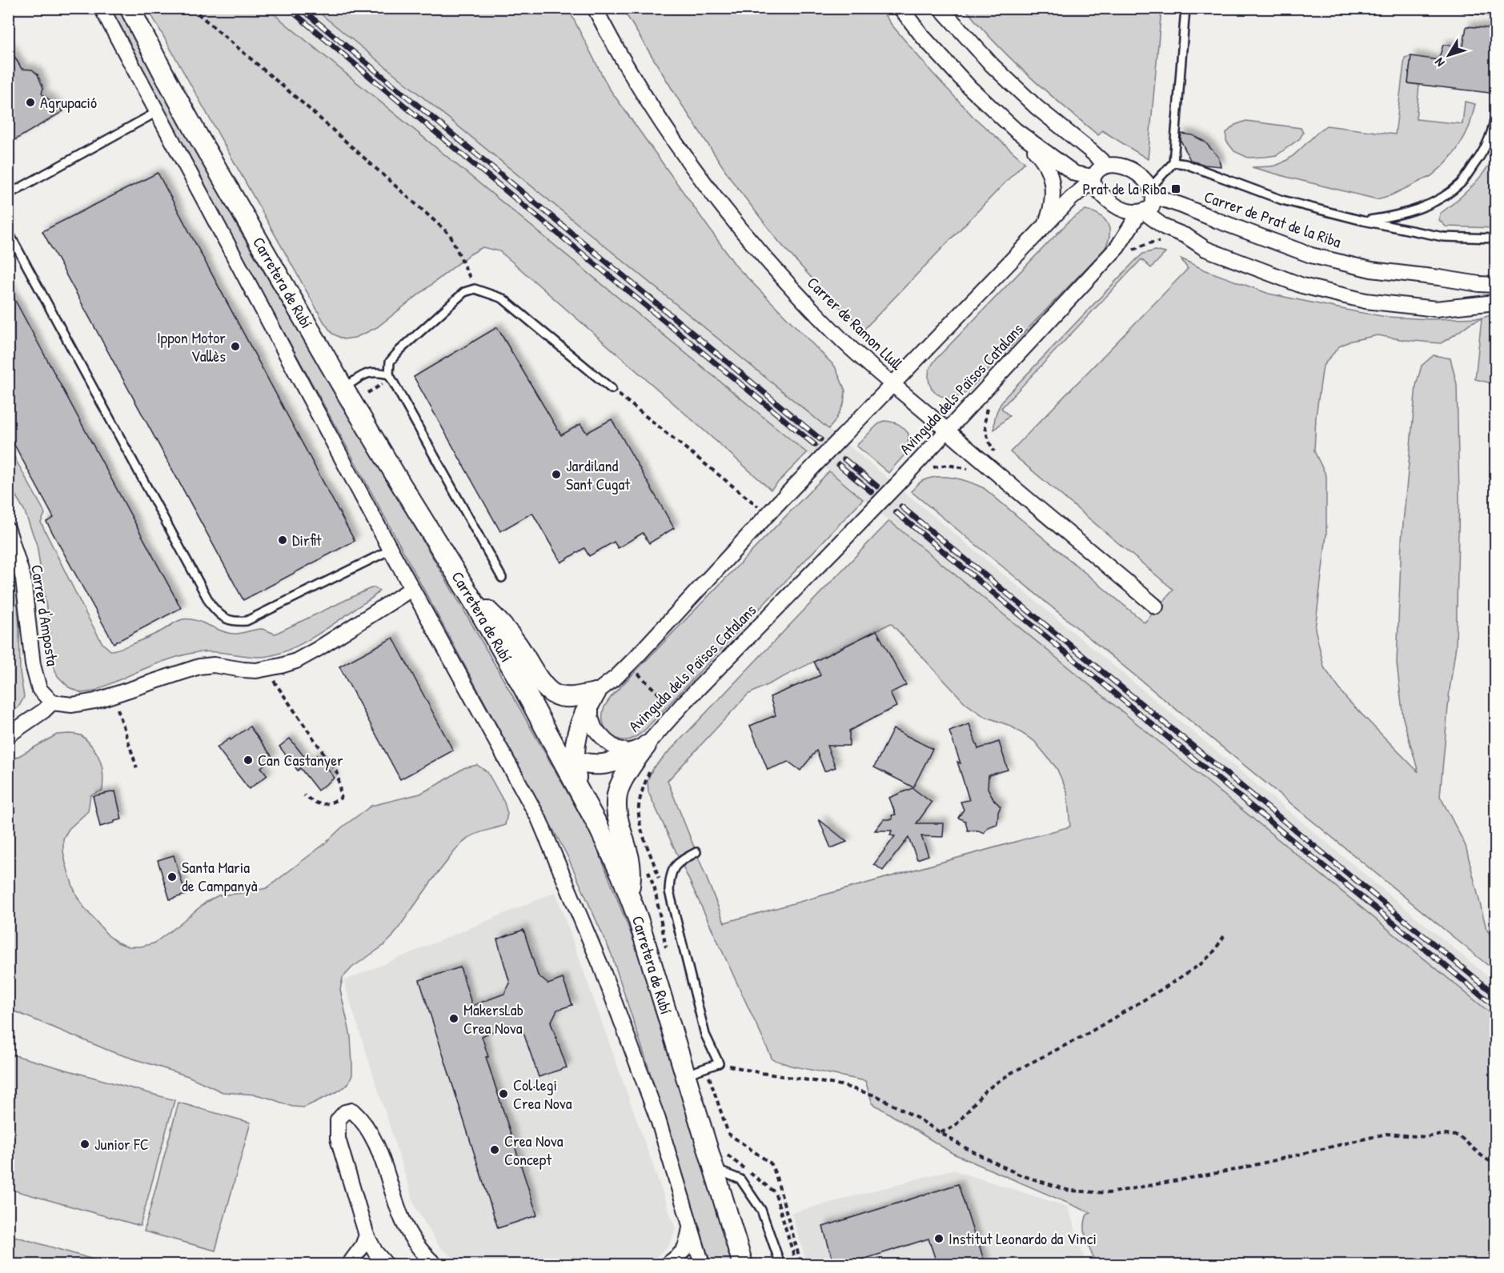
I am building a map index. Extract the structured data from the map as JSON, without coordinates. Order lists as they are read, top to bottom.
{
  "streets": {
    "main road": ["Carretera de Rubí"],
    "street": [
      "Carrer de Prat de la Riba",
      "Carrer de Ramon Llull",
      "Avinguda dels Països Catalans",
      "Carrer d'Amposta"
    ]
  },
  "crossings": [
    ["Carrer de Prat de la Riba", "Avinguda dels Països Catalans"],
    ["Carrer de Ramon Llull", "Avinguda dels Països Catalans"]
  ],
  "places": {
    "other": [
      "Agrupació",
      "Ippon Motor Vallès",
      "Jardiland Sant Cugat",
      "Dirfit",
      "Can Castanyer",
      "Santa Maria de Campanyà",
      "MakersLab Crea Nova",
      "Col·legi Crea Nova",
      "Junior FC",
      "Crea Nova Concept",
      "Institut Leonardo da Vinci"
    ],
    "transit": ["Prat de la Riba"]
  },
  "north": "bottom left"
}
